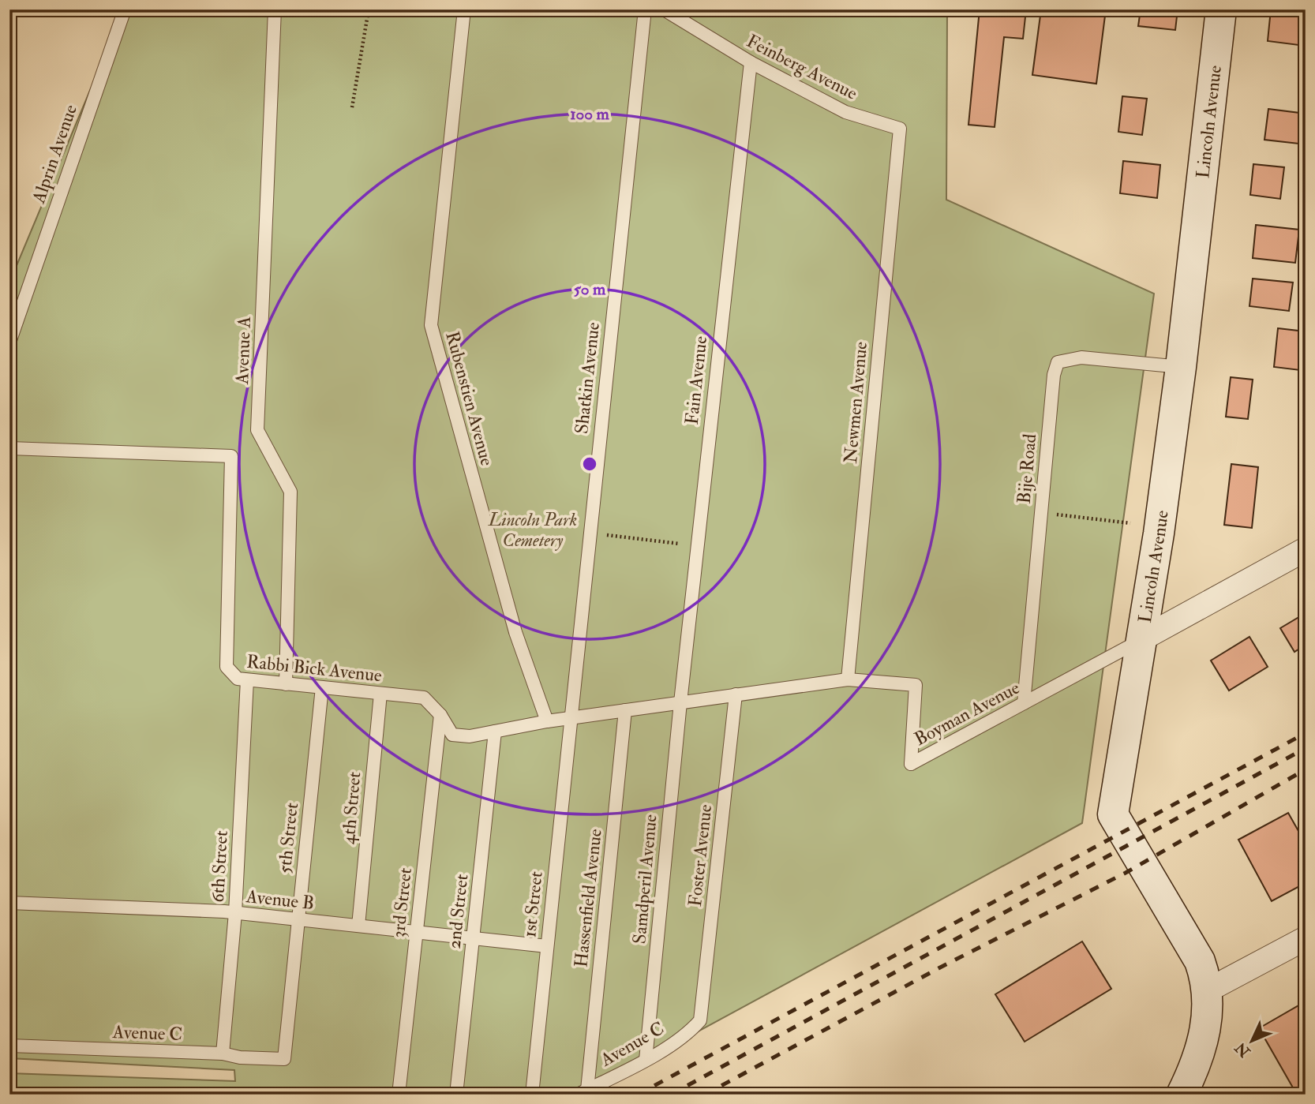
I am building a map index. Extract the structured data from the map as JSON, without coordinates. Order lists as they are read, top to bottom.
{
  "streets": {
    "street": ["Lincoln Avenue"],
    "lane": [
      "Feinberg Avenue",
      "Alprin Avenue",
      "Avenue A",
      "Shatkin Avenue",
      "Fain Avenue",
      "Rubenstien Avenue",
      "Newmen Avenue",
      "Bije Road",
      "Rabbi Bick Avenue",
      "Boyman Avenue",
      "4th Street",
      "5th Street",
      "Foster Avenue",
      "6th Street",
      "Samdperil Avenue",
      "Hassenfield Avenue",
      "Avenue B",
      "3rd Street",
      "1st Street",
      "2nd Street",
      "Avenue C"
    ]
  },
  "crossings": [
    ["Feinberg Avenue", "Fain Avenue"],
    ["Feinberg Avenue", "Newmen Avenue"],
    ["Lincoln Avenue", "Bije Road"],
    ["Lincoln Avenue", "Boyman Avenue"],
    ["Avenue A", "Rabbi Bick Avenue"],
    ["Shatkin Avenue", "Rabbi Bick Avenue"],
    ["Shatkin Avenue", "1st Street"],
    ["Fain Avenue", "Rabbi Bick Avenue"],
    ["Fain Avenue", "Boyman Avenue"],
    ["Fain Avenue", "Samdperil Avenue"],
    ["Rubenstien Avenue", "Rabbi Bick Avenue"],
    ["Newmen Avenue", "Boyman Avenue"],
    ["Bije Road", "Boyman Avenue"],
    ["Rabbi Bick Avenue", "Boyman Avenue"],
    ["Rabbi Bick Avenue", "4th Street"],
    ["Rabbi Bick Avenue", "5th Street"],
    ["Rabbi Bick Avenue", "6th Street"],
    ["Rabbi Bick Avenue", "Samdperil Avenue"],
    ["Rabbi Bick Avenue", "Hassenfield Avenue"],
    ["Rabbi Bick Avenue", "3rd Street"],
    ["Rabbi Bick Avenue", "1st Street"],
    ["Rabbi Bick Avenue", "2nd Street"],
    ["Boyman Avenue", "Foster Avenue"],
    ["Boyman Avenue", "Samdperil Avenue"],
    ["4th Street", "Avenue B"],
    ["5th Street", "Avenue B"],
    ["5th Street", "Avenue C"],
    ["Foster Avenue", "Avenue C"],
    ["6th Street", "Avenue B"],
    ["6th Street", "Avenue C"],
    ["Samdperil Avenue", "Avenue C"],
    ["Hassenfield Avenue", "Avenue C"],
    ["Avenue B", "3rd Street"],
    ["Avenue B", "1st Street"],
    ["Avenue B", "2nd Street"]
  ],
  "parks": ["Lincoln Park Cemetery"],
  "north": "bottom left",
  "rings": ["100 m", "50 m"]
}
